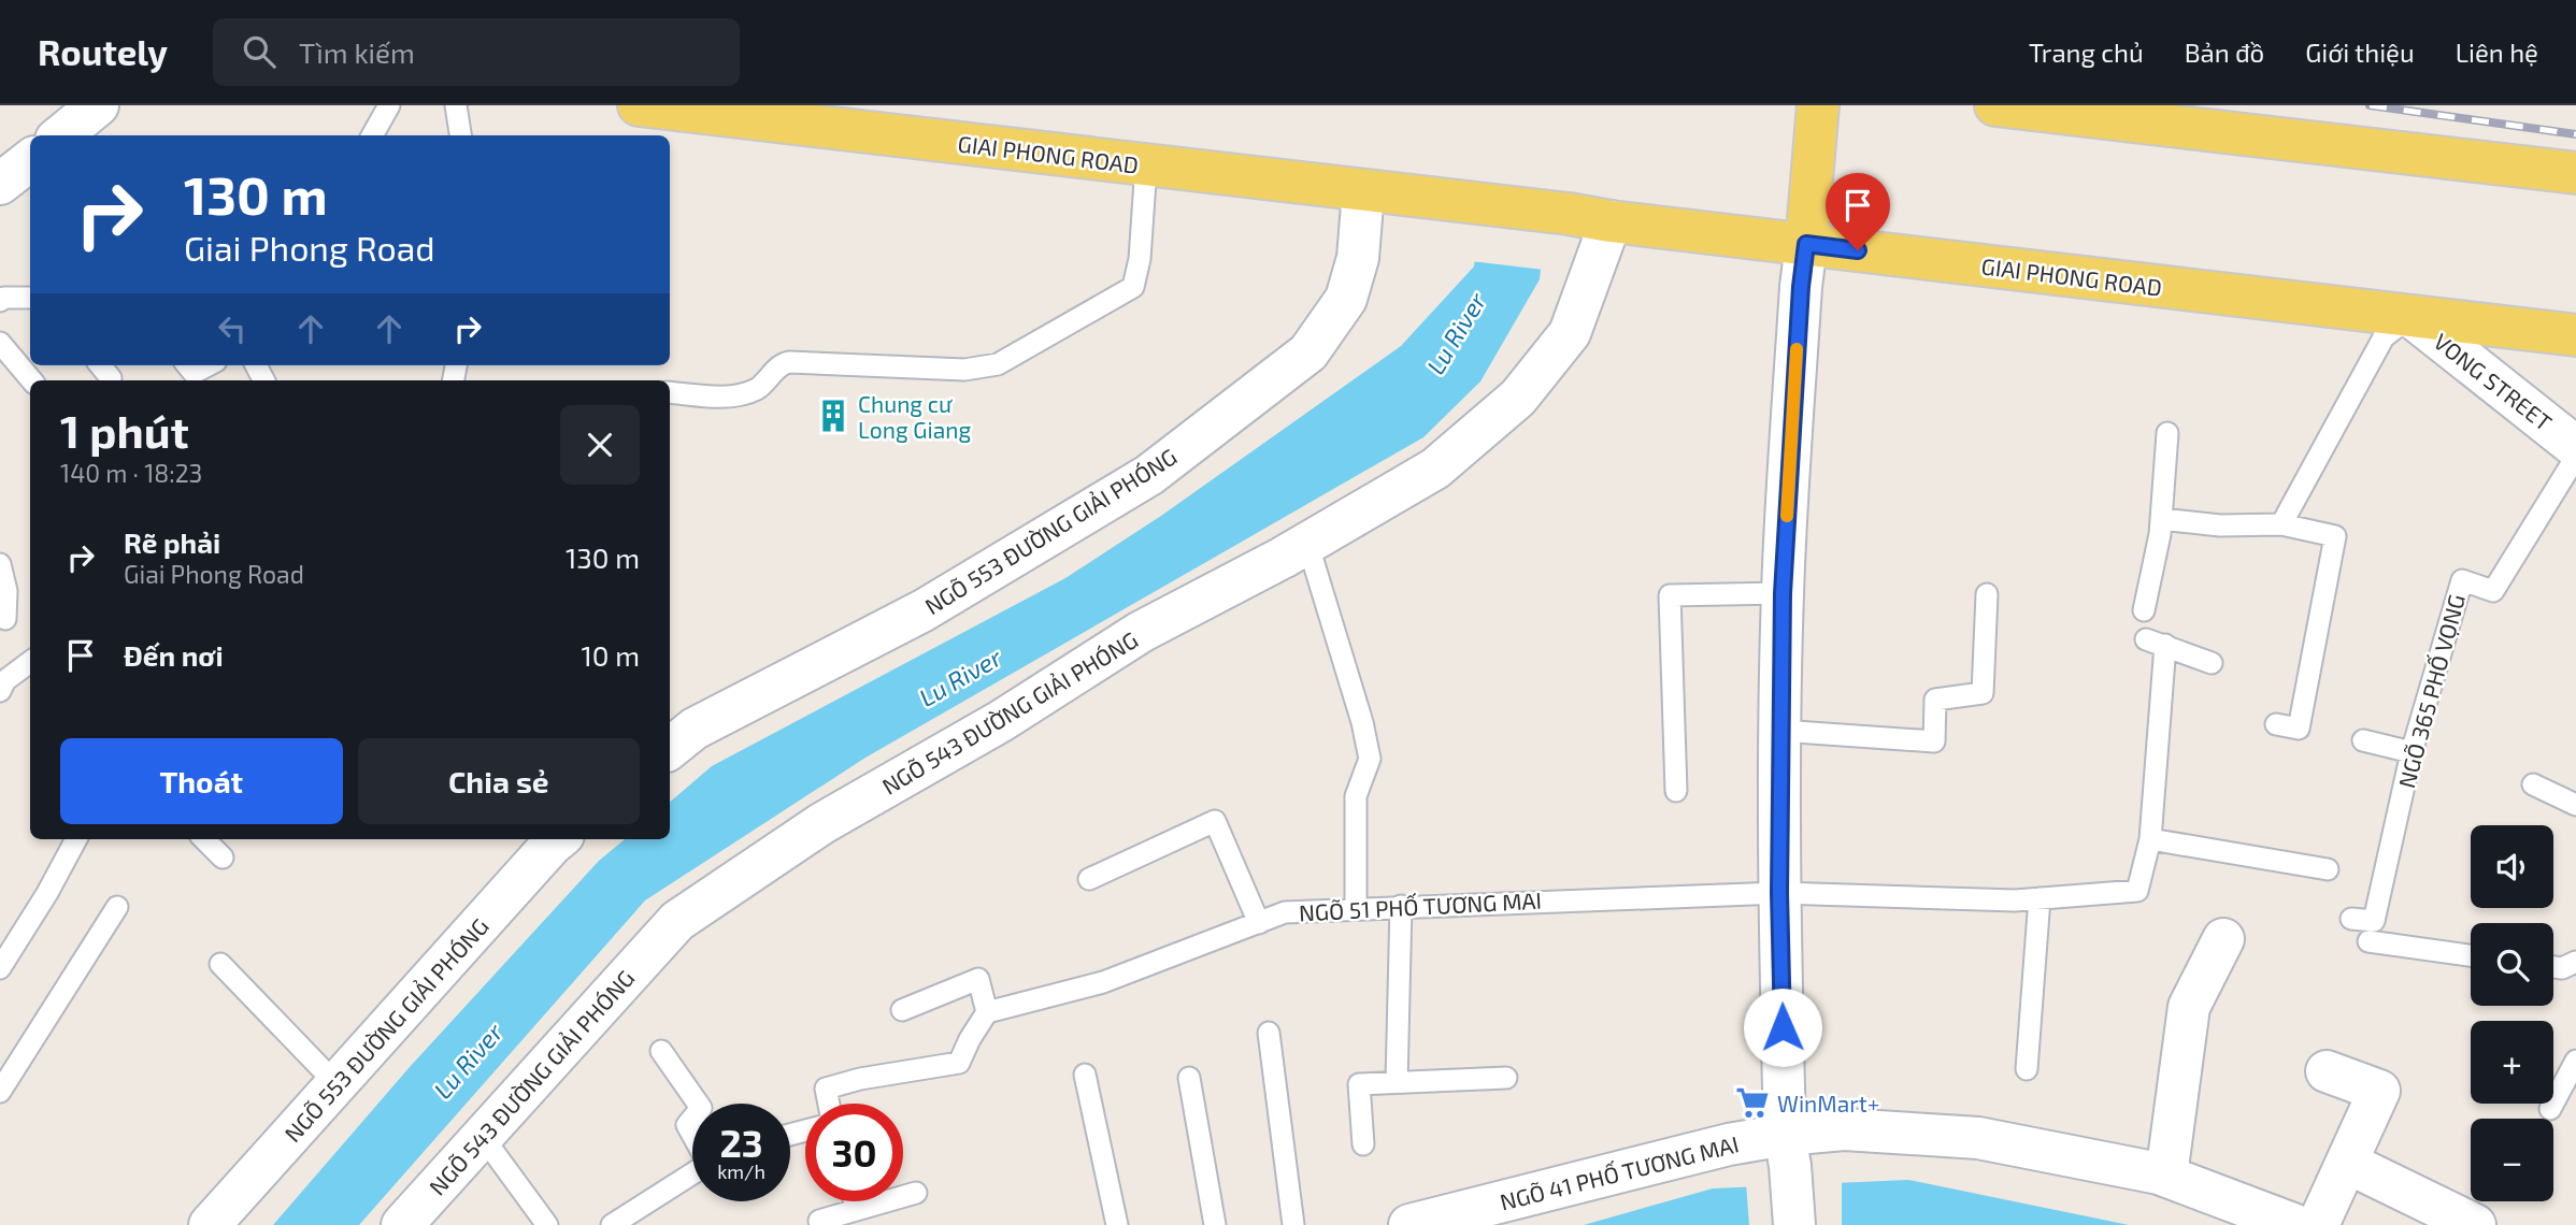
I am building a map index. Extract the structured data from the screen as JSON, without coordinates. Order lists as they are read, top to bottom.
{
  "streets": {
    "main road": ["GIAI PHONG ROAD"],
    "street": [
      "VONG STREET",
      "NGÕ 553 ĐƯỜNG GIẢI PHÓNG",
      "NGÕ 543 ĐƯỜNG GIẢI PHÓNG",
      "NGÕ 41 PHỐ TƯƠNG MAI"
    ],
    "lane": ["NGÕ 365 PHỐ VỌNG", "NGÕ 51 PHỐ TƯƠNG MAI"]
  },
  "crossings": [
    ["GIAI PHONG ROAD", "VONG STREET"],
    ["GIAI PHONG ROAD", "NGÕ 553 ĐƯỜNG GIẢI PHÓNG"],
    ["GIAI PHONG ROAD", "NGÕ 543 ĐƯỜNG GIẢI PHÓNG"]
  ],
  "water": ["Lu River"],
  "places": {
    "building": ["Chung cư Long Giang"],
    "supermarket": ["WinMart+"]
  },
  "page": {
    "header": "Routely",
    "search": "Tìm kiếm",
    "nav": [
      "Trang chủ",
      "Bản đồ",
      "Giới thiệu",
      "Liên hệ"
    ],
    "turn": ["130 m", "Giai Phong Road"],
    "heading": ["1 phút", "140 m · 18:23"],
    "list": [
      {
        "name": "Rẽ phải",
        "note": "Giai Phong Road",
        "value": "130 m"
      },
      {
        "name": "Đến nơi",
        "value": "10 m"
      }
    ],
    "buttons": ["Thoát", "Chia sẻ"],
    "map_buttons": ["+", "−"],
    "speed": "23 km/h",
    "limit": "30"
  }
}
